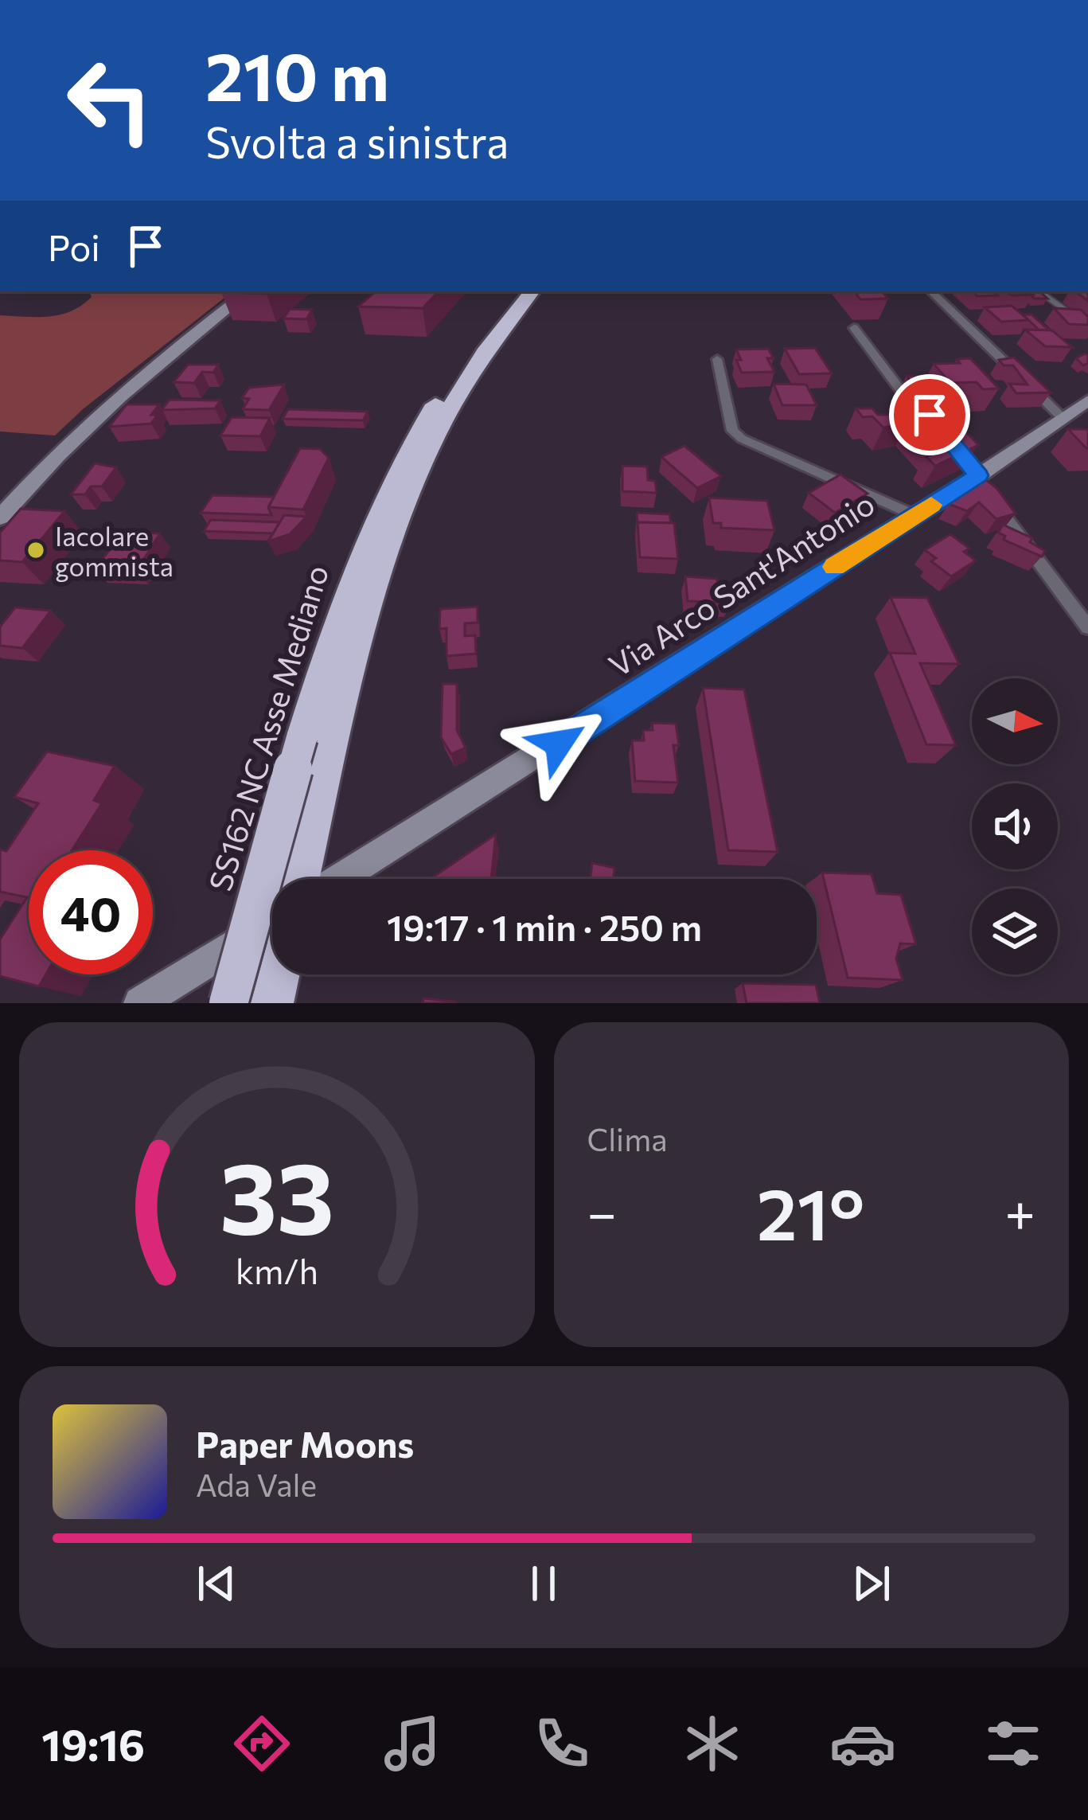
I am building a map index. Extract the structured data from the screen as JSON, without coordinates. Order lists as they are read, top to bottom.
{
  "streets": {
    "highway": ["SS162 NC Asse Mediano"],
    "street": ["Via Arco Sant'Antonio"]
  },
  "places": ["Iacolare gommista"],
  "north": "right",
  "page": {
    "turn": ["210 m", "Svolta a sinistra"],
    "then": "Poi",
    "limit": "40",
    "trip": "19:17 · 1 min · 250 m",
    "tile": "Clima",
    "heat": ["−", "21°", "+"],
    "song": ["Paper Moons", "Ada Vale"],
    "tabs": "19:16",
    "gauge": ["33", "km/h"]
  }
}
